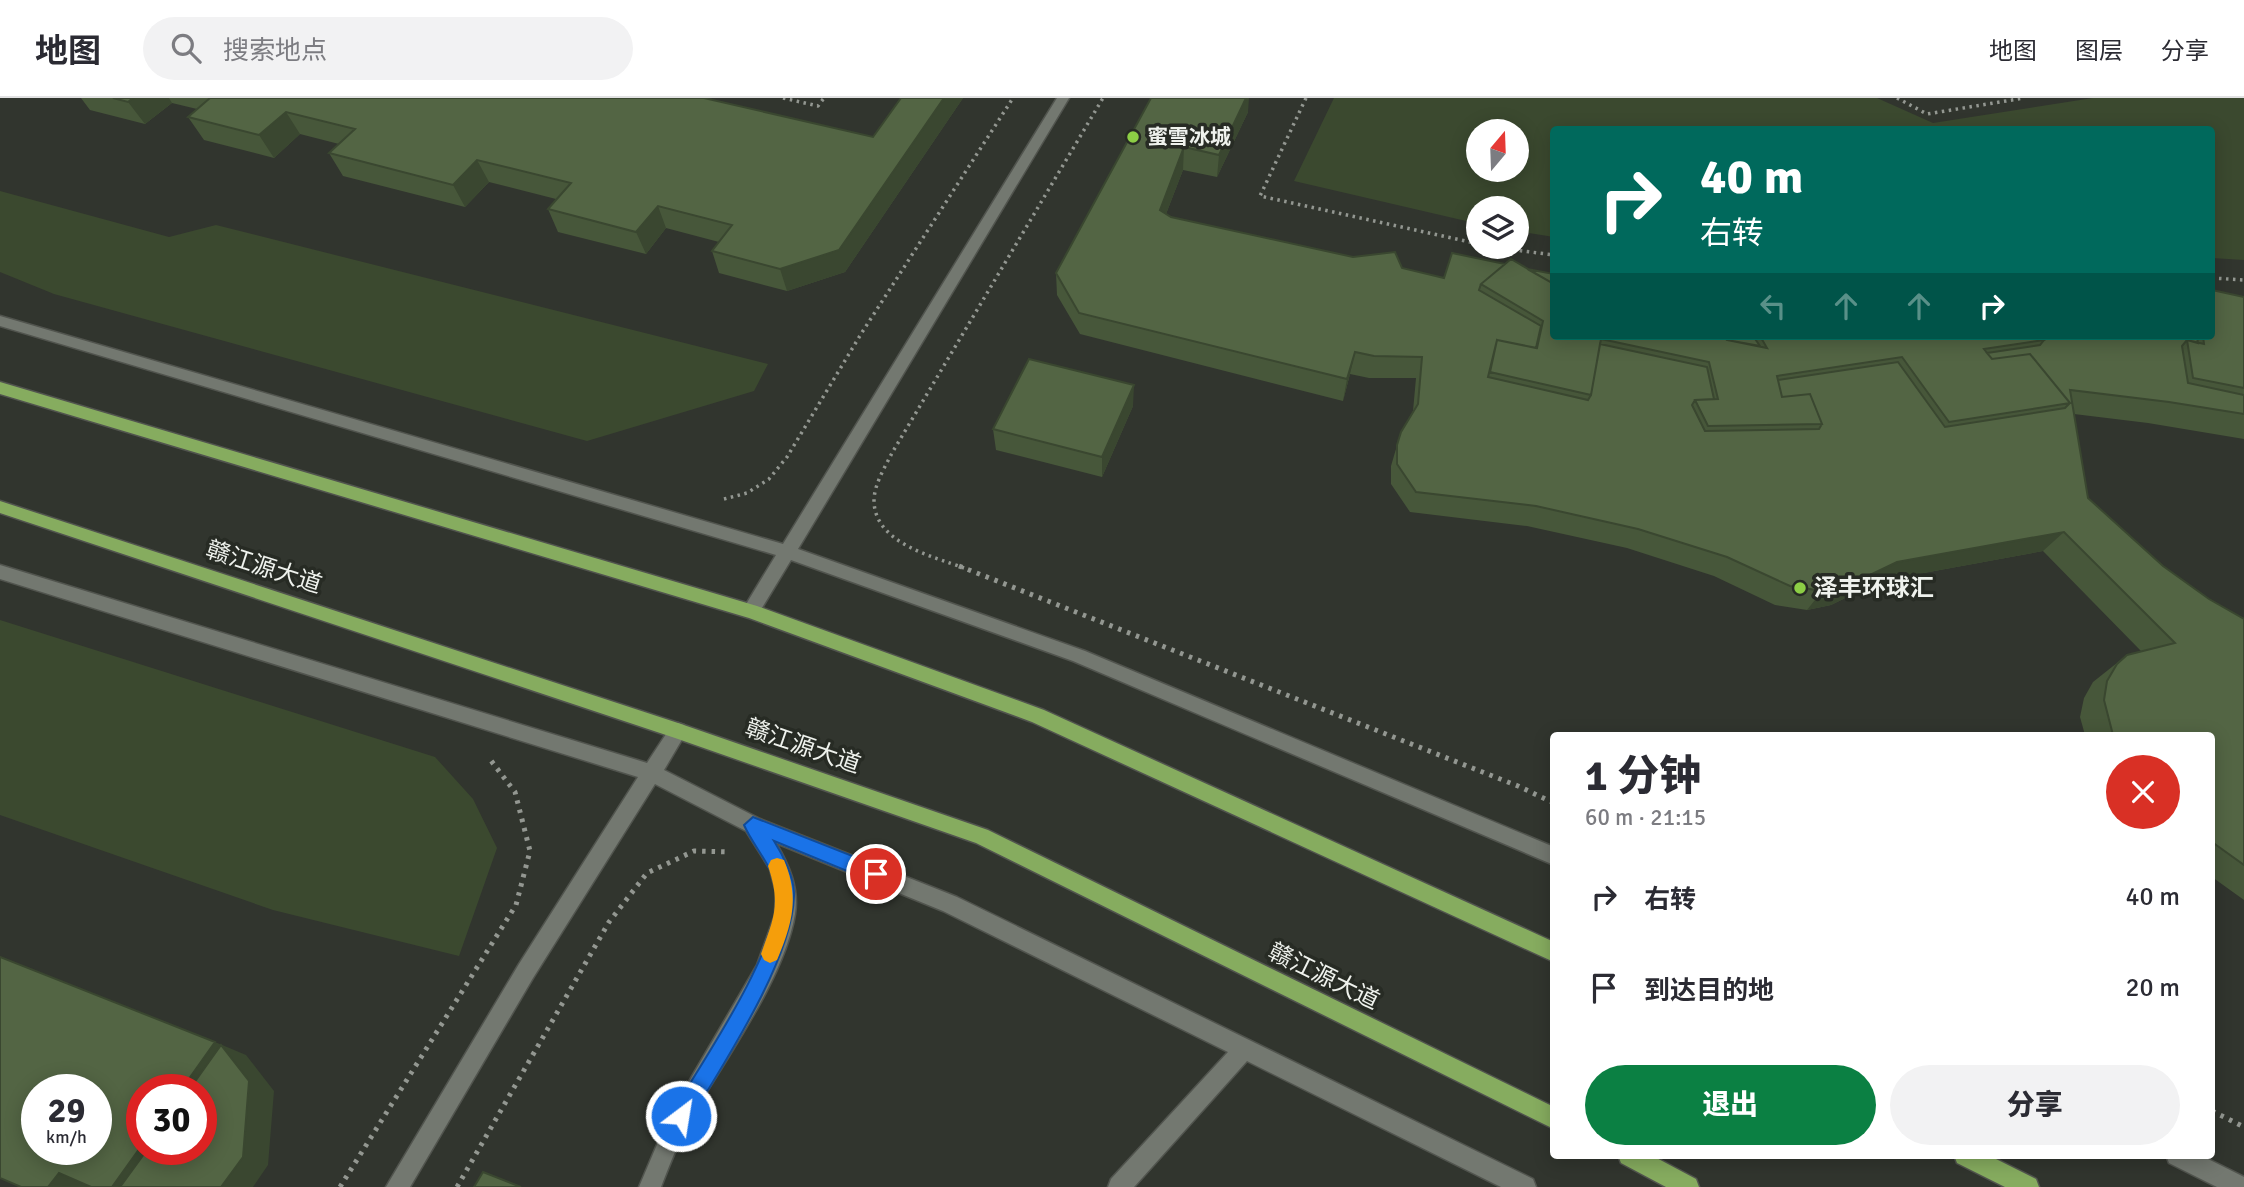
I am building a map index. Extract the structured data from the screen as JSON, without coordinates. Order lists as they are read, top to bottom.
{
  "streets": {
    "main road": ["赣江源大道"]
  },
  "places": ["蜜雪冰城", "泽丰环球汇"],
  "north": "top",
  "page": {
    "header": "地图",
    "search": "搜索地点",
    "nav": ["地图", "图层", "分享"],
    "turn": ["40 m", "右转"],
    "heading": ["1 分钟", "60 m · 21:15"],
    "list": [
      {
        "name": "右转",
        "value": "40 m"
      },
      {
        "name": "到达目的地",
        "value": "20 m"
      }
    ],
    "buttons": ["退出", "分享"],
    "speed": "29 km/h",
    "limit": "30"
  }
}
